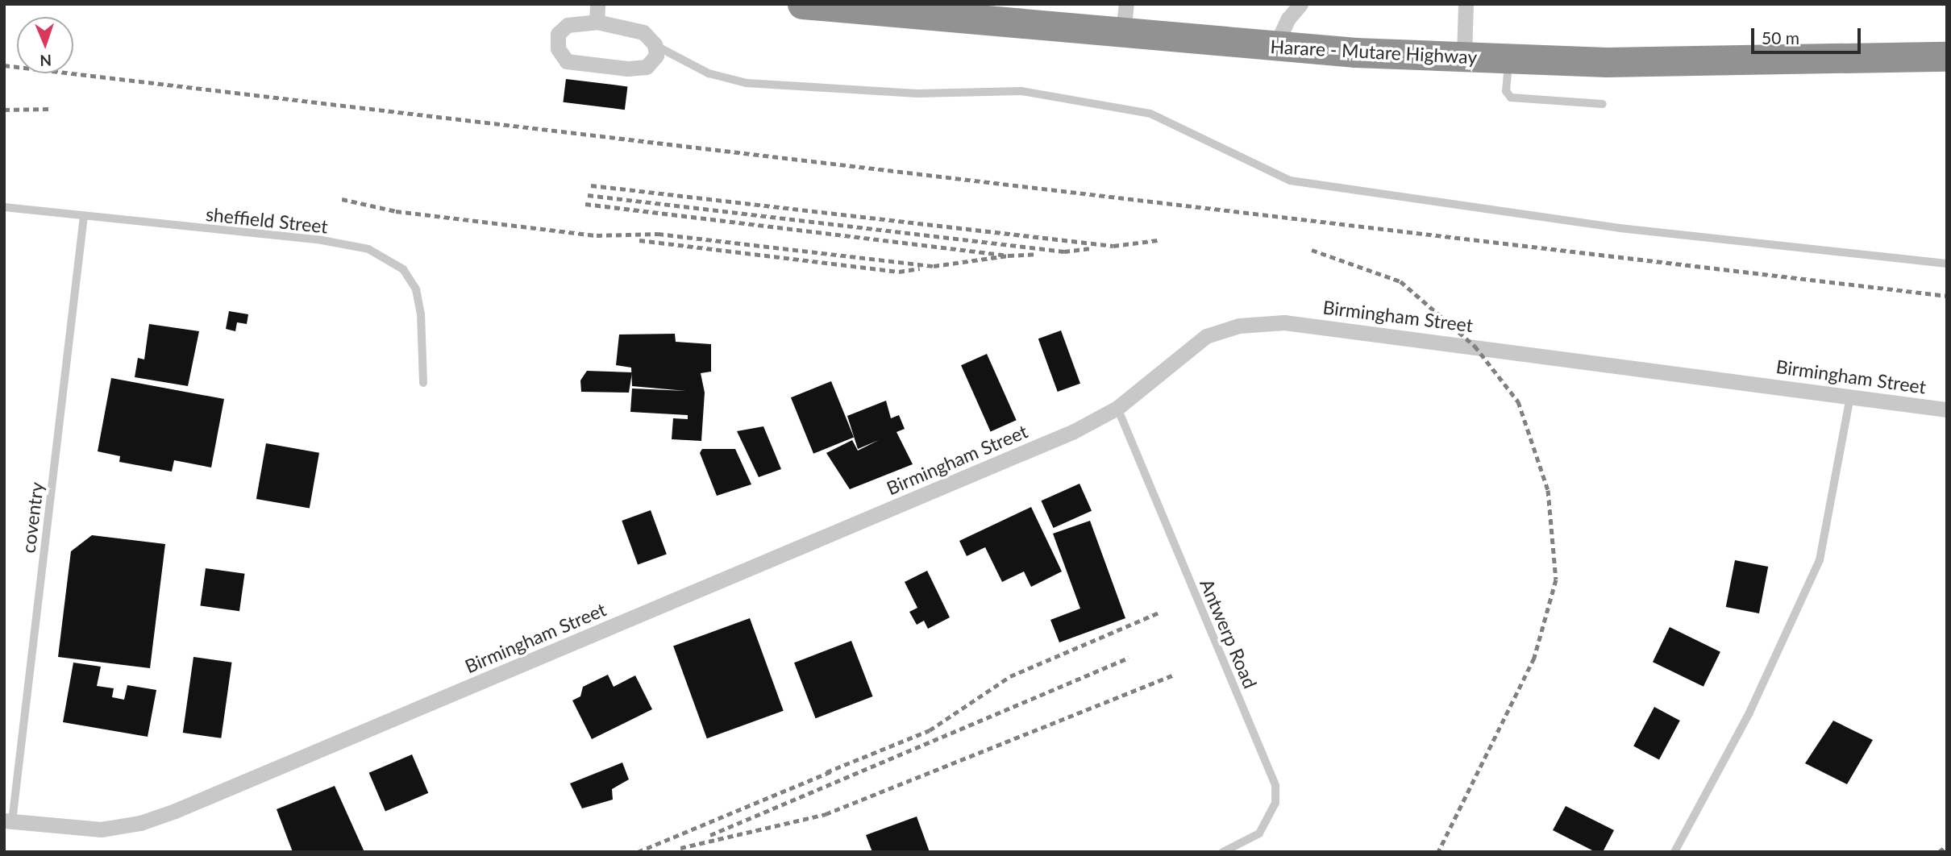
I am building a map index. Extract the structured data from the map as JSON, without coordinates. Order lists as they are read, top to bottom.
{
  "streets": {
    "highway": ["Harare - Mutare Highway"],
    "street": ["Birmingham Street"],
    "lane": ["sheffield Street", "coventry", "Antwerp Road"]
  },
  "crossings": [
    ["sheffield Street", "coventry"],
    ["Birmingham Street", "coventry"],
    ["Birmingham Street", "Antwerp Road"]
  ],
  "scale_bar": "50 m",
  "north": "bottom"
}
